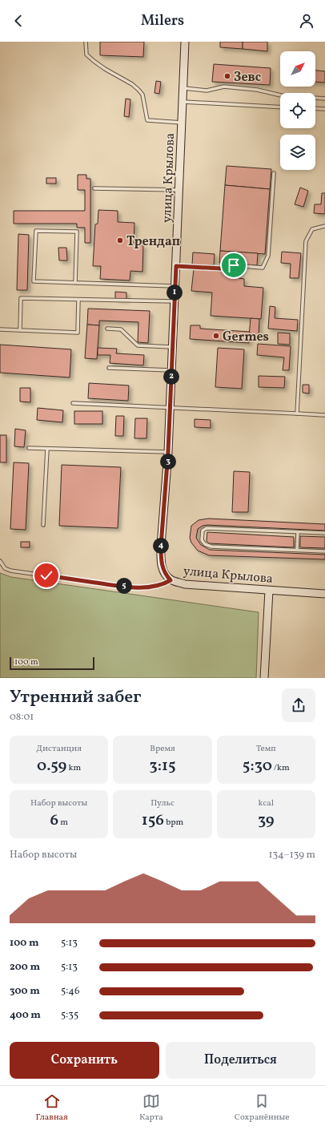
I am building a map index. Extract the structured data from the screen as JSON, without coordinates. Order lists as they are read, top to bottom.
{
  "streets": {
    "street": ["улица Крылова"]
  },
  "places": ["Зевс", "Трендап", "Germes"],
  "scale_bar": "100 m",
  "north": "top right",
  "page": {
    "header": "Milers",
    "pins": [
      "1",
      "2",
      "3",
      "4",
      "5"
    ],
    "scale": "100 m",
    "heading": ["Утренний забег", "08:01"],
    "stats": [
      ["Дистанция", "0.59 km"],
      ["Время", "3:15"],
      ["Темп", "5:30 /km"],
      ["Набор высоты", "6 m"],
      ["Пульс", "156 bpm"],
      ["kcal", "39"]
    ],
    "chart": ["Набор высоты", "134–139 m"],
    "list": [
      {
        "name": "100 m",
        "note": "5:13"
      },
      {
        "name": "200 m",
        "note": "5:13"
      },
      {
        "name": "300 m",
        "note": "5:46"
      },
      {
        "name": "400 m",
        "note": "5:35"
      }
    ],
    "buttons": ["Сохранить", "Поделиться"],
    "tabs": ["Главная", "Карта", "Сохранённые"]
  }
}
